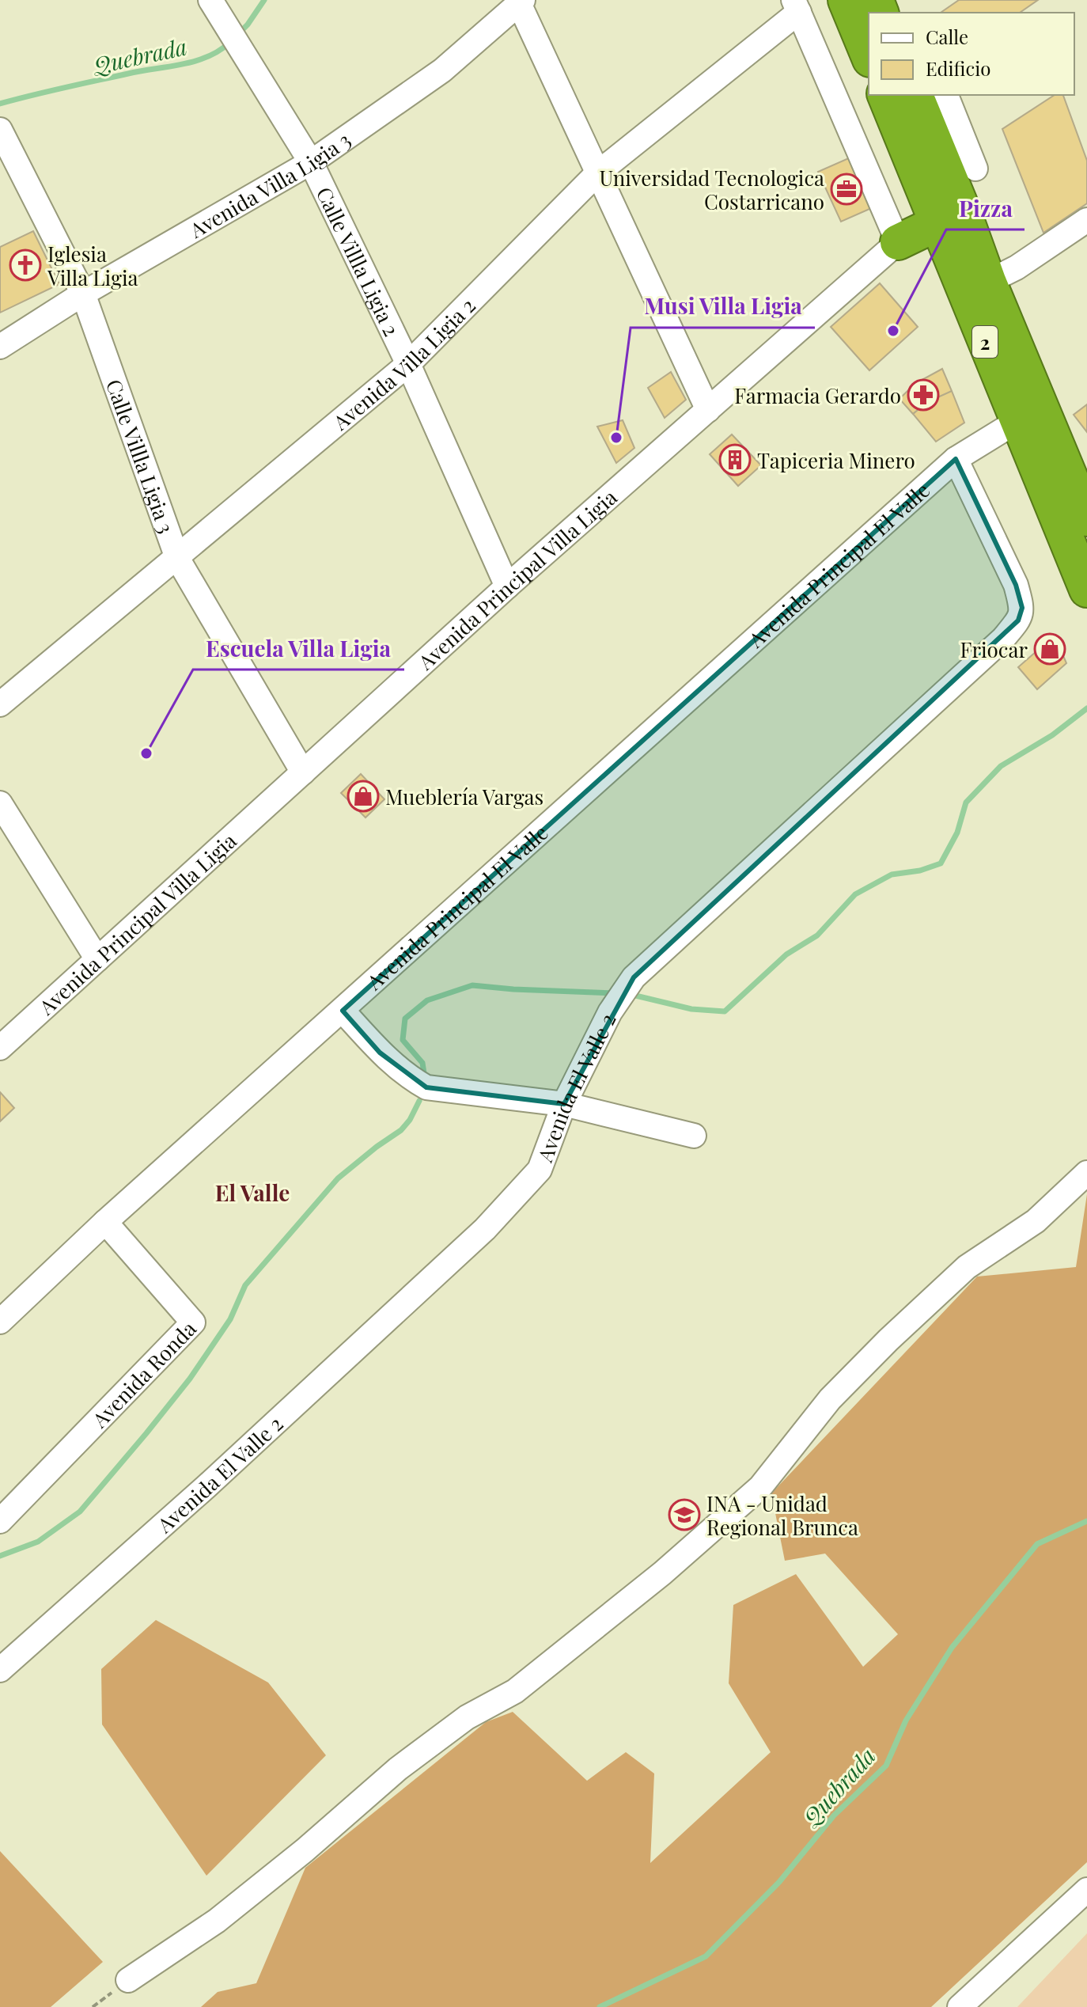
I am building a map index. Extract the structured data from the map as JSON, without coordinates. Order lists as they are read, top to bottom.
{
  "streets": {
    "highway": ["2"],
    "street": [
      "Avenida Villa Ligia 3",
      "Calle Villla Ligia 2",
      "Avenida Villa Ligia 2",
      "Calle Villla Ligia 3",
      "Avenida Principal El Valle",
      "Avenida Principal Villa Ligia",
      "Avenida El Valle 2",
      "Avenida Ronda"
    ]
  },
  "crossings": [
    ["Avenida Villa Ligia 3", "Calle Villla Ligia 2"],
    ["Avenida Villa Ligia 3", "Calle Villla Ligia 3"],
    ["Calle Villla Ligia 2", "Avenida Villa Ligia 2"],
    ["Calle Villla Ligia 2", "Avenida Principal Villa Ligia"],
    ["2", "Avenida Principal El Valle"],
    ["Avenida Villa Ligia 2", "Calle Villla Ligia 3"],
    ["Calle Villla Ligia 3", "Avenida Principal Villa Ligia"],
    ["Avenida Principal El Valle", "Avenida El Valle 2"],
    ["Avenida Principal El Valle", "Avenida Ronda"]
  ],
  "districts": ["El Valle"],
  "water": ["Quebrada"],
  "places": {
    "office": ["Universidad Tecnologica Costarricano"],
    "church": ["Iglesia Villa Ligia"],
    "other": ["Pizza", "Musi Villa Ligia", "Escuela Villa Ligia"],
    "pharmacy": ["Farmacia Gerardo"],
    "building": ["Tapiceria Minero"],
    "shop": ["Friocar", "Mueblería Vargas"],
    "school or university": ["INA - Unidad Regional Brunca"]
  },
  "legend": ["Calle", "Edificio"]
}
